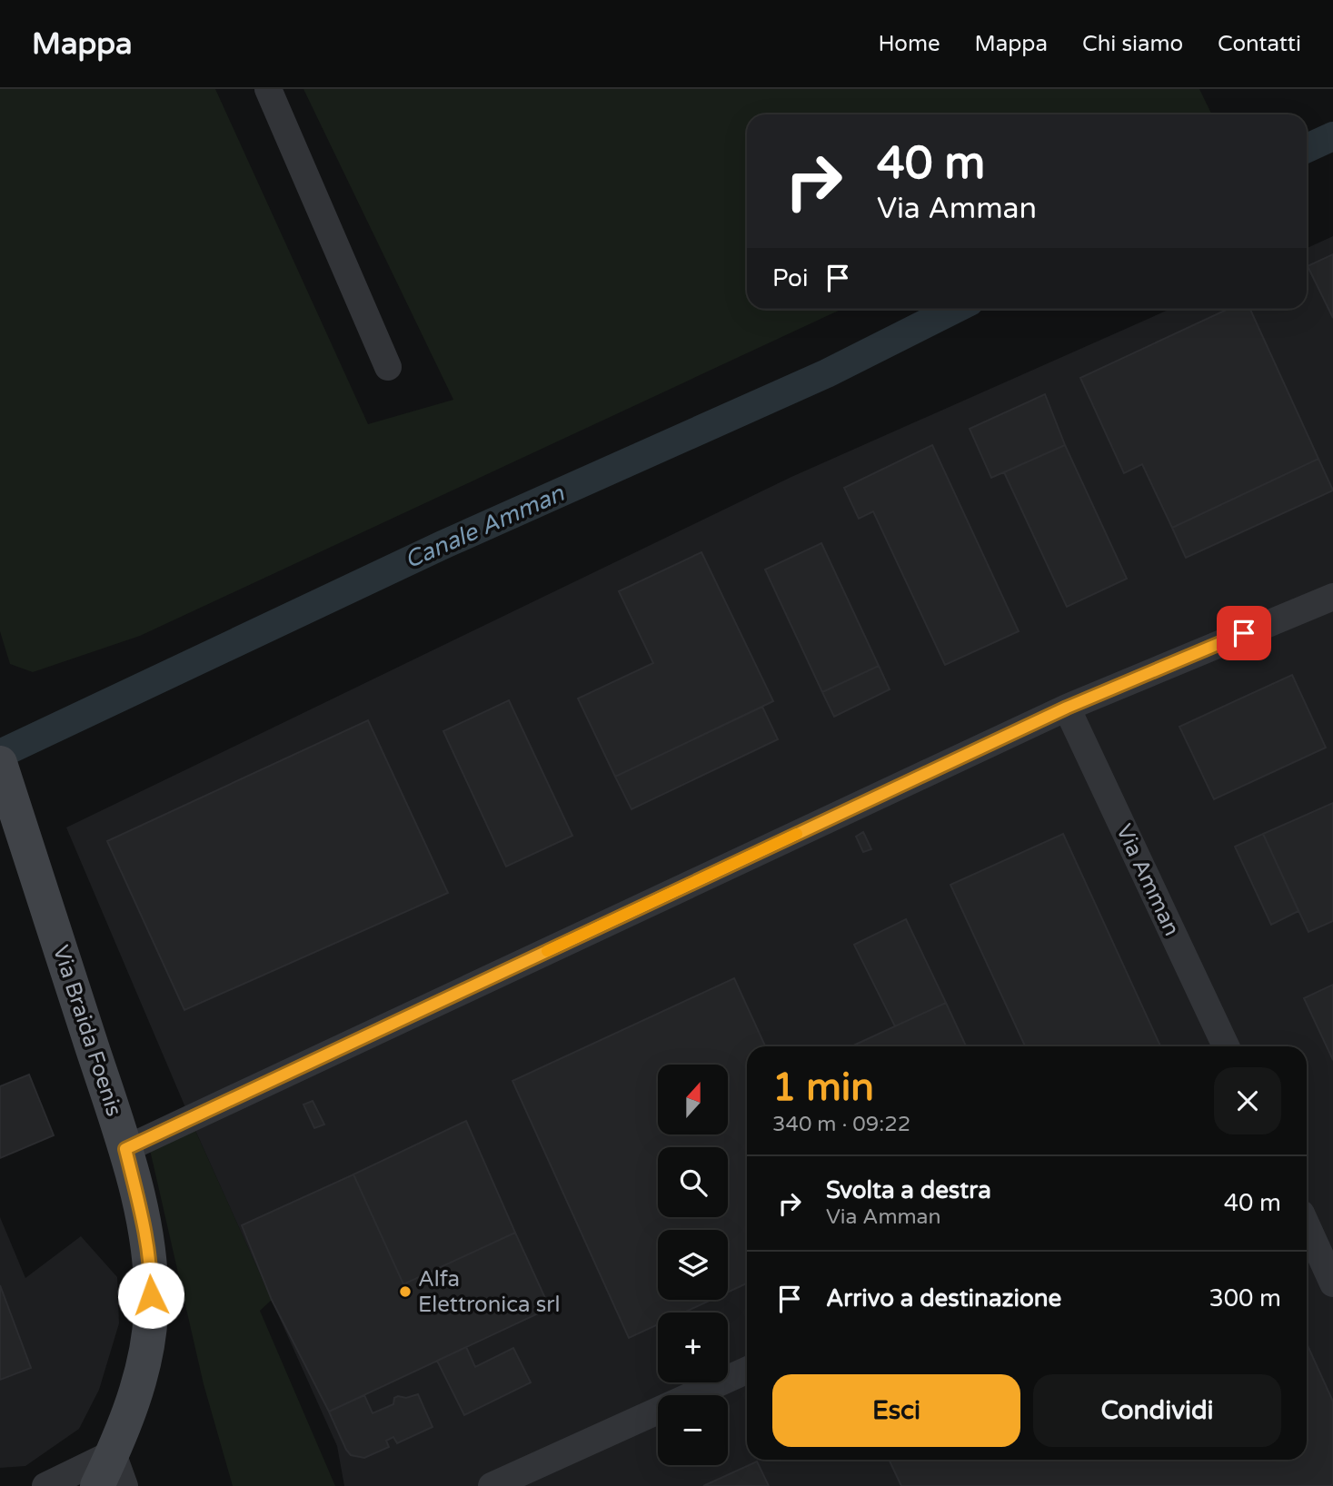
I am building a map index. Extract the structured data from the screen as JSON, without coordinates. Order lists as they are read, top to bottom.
{
  "streets": {
    "street": ["Via Amman", "Via Braida Foenis"]
  },
  "water": ["Canale Amman"],
  "places": ["Alfa Elettronica srl"],
  "north": "top",
  "page": {
    "header": "Mappa",
    "nav": [
      "Home",
      "Mappa",
      "Chi siamo",
      "Contatti"
    ],
    "turn": ["40 m", "Via Amman"],
    "then": "Poi",
    "heading": ["1 min", "340 m · 09:22"],
    "map_buttons": ["+", "−"],
    "list": [
      {
        "name": "Svolta a destra",
        "note": "Via Amman",
        "value": "40 m"
      },
      {
        "name": "Arrivo a destinazione",
        "value": "300 m"
      }
    ],
    "buttons": ["Esci", "Condividi"]
  }
}
